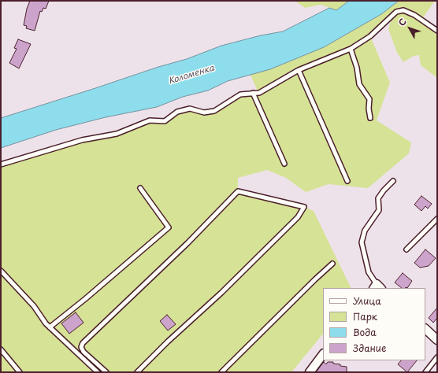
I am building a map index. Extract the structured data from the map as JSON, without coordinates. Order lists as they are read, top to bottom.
{
  "water": ["Коломенка"],
  "legend": [
    "Улица",
    "Парк",
    "Вода",
    "Здание"
  ],
  "north": "top left"
}
